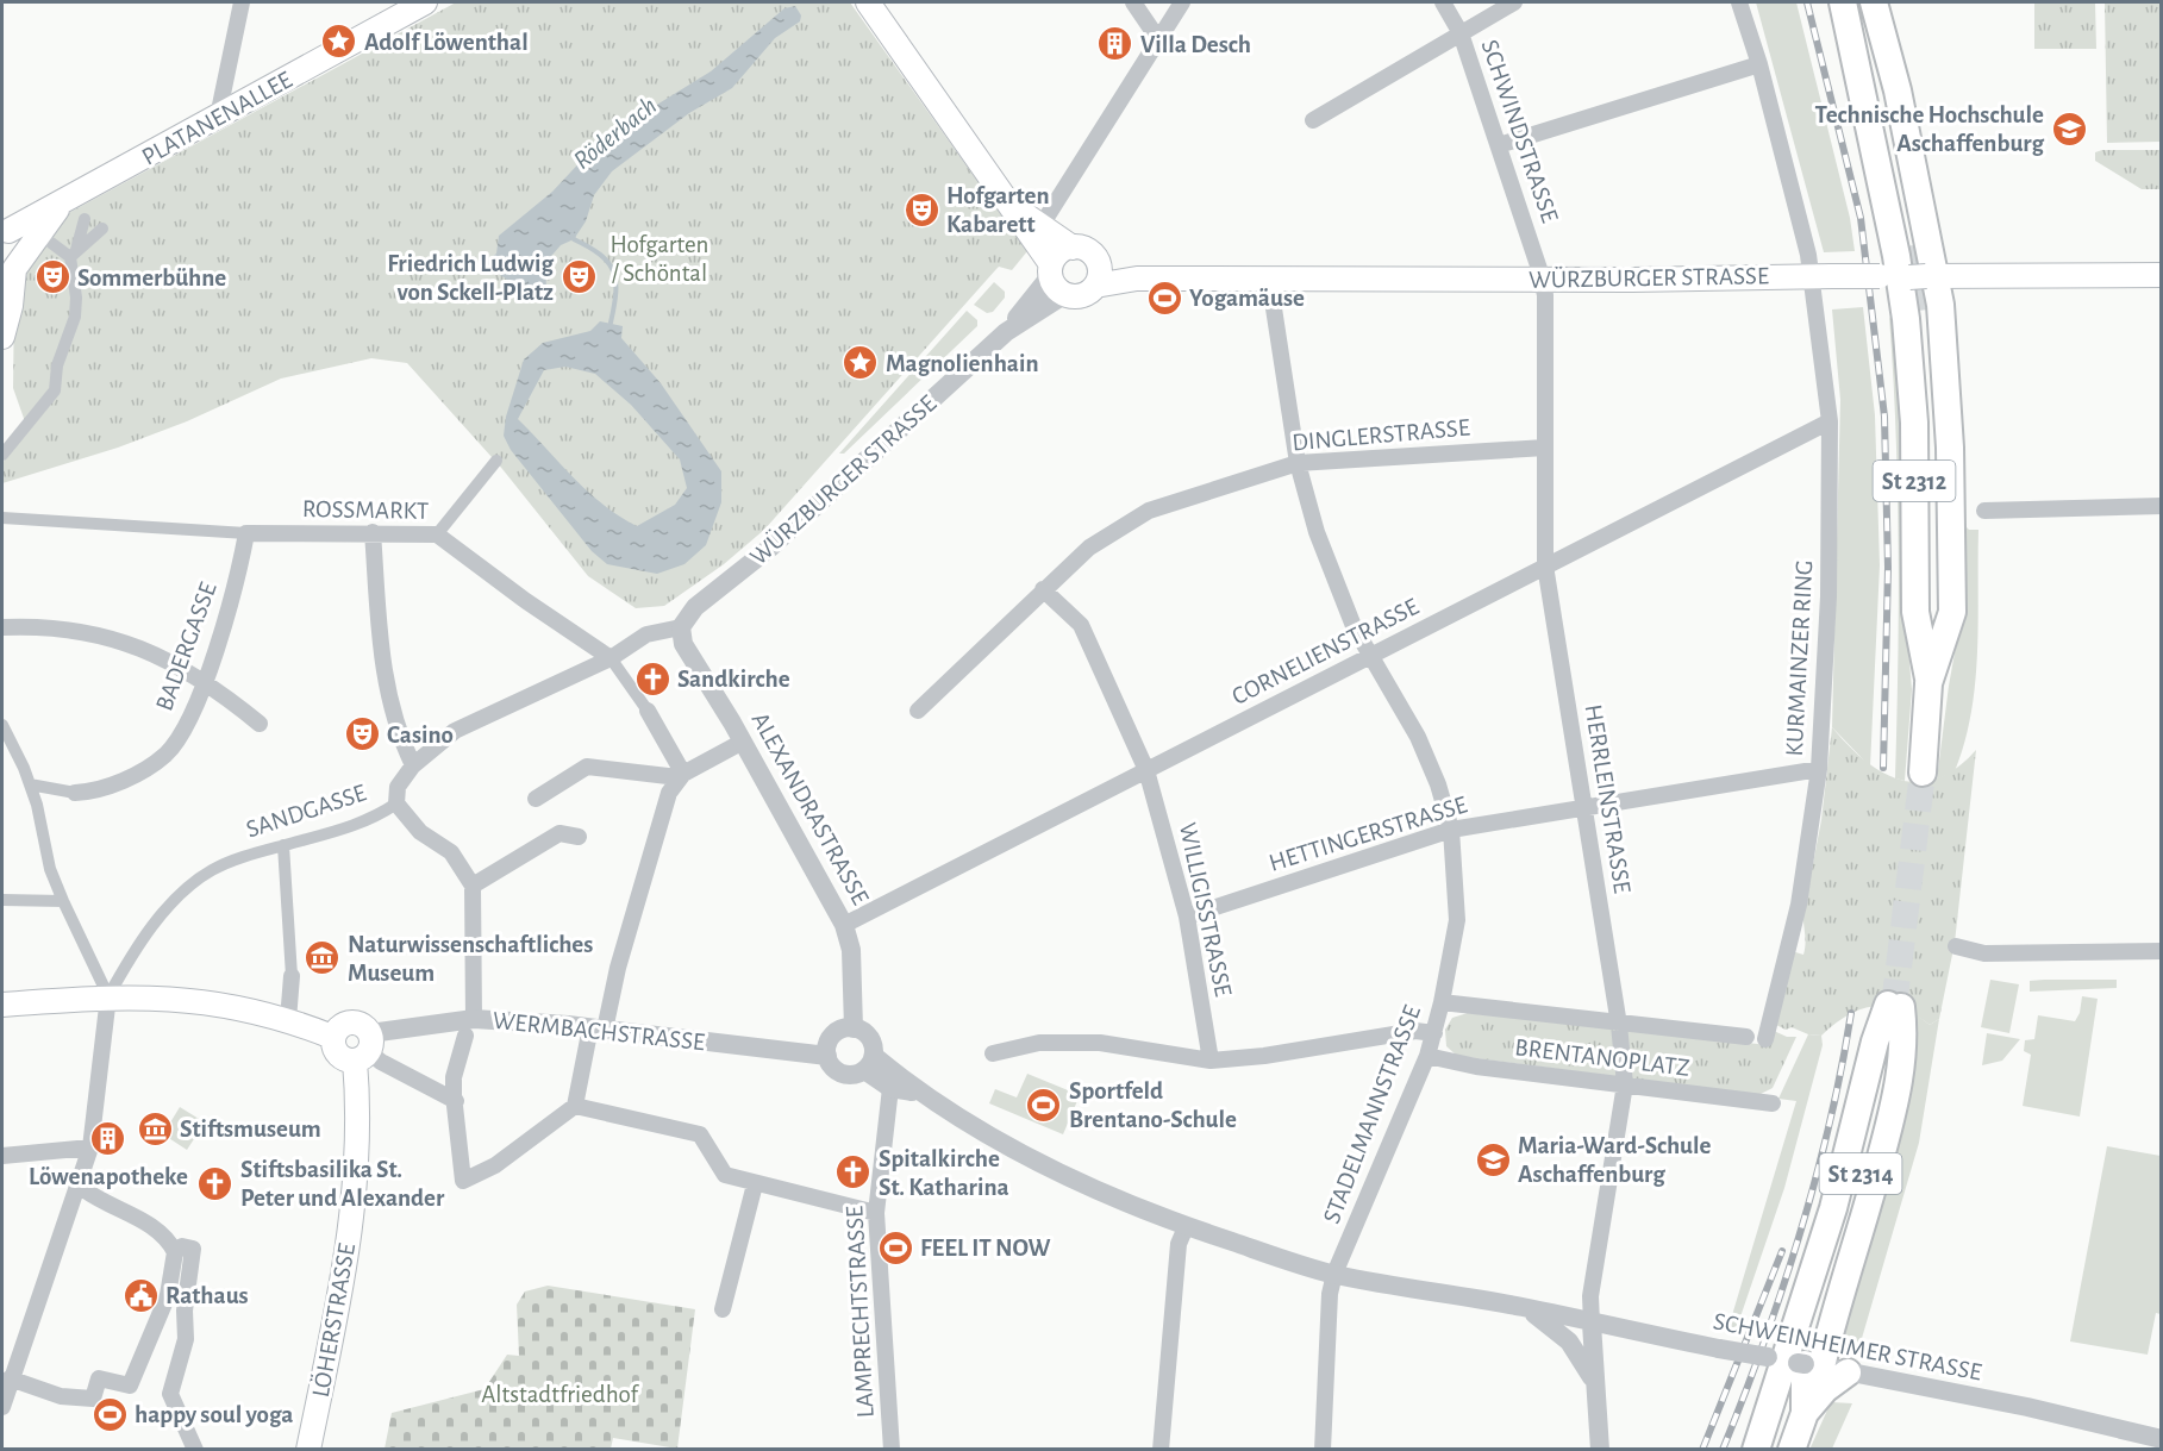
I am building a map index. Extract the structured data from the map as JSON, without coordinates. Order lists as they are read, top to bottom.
{
  "streets": {
    "highway": ["St 2312", "St 2314"],
    "main road": ["PLATANENALLEE", "WÜRZBURGER STRASSE", "LÖHERSTRASSE"],
    "street": [
      "SCHWINDSTRASSE",
      "DINGLERSTRASSE",
      "ROSSMARKT",
      "BADERGASSE",
      "CORNELIENSTRASSE",
      "KURMAINZER RING",
      "HERRLEINSTRASSE",
      "ALEXANDRASTRASSE",
      "SANDGASSE",
      "HETTINGERSTRASSE",
      "WILLIGISSTRASSE",
      "WERMBACHSTRASSE",
      "BRENTANOPLATZ",
      "STADELMANNSTRASSE",
      "LAMPRECHTSTRASSE",
      "SCHWEINHEIMER STRASSE"
    ]
  },
  "crossings": [
    ["SCHWINDSTRASSE", "WÜRZBURGER STRASSE"],
    ["SCHWINDSTRASSE", "HERRLEINSTRASSE"],
    ["WÜRZBURGER STRASSE", "St 2312"],
    ["WÜRZBURGER STRASSE", "KURMAINZER RING"],
    ["WÜRZBURGER STRASSE", "HERRLEINSTRASSE"],
    ["WÜRZBURGER STRASSE", "ALEXANDRASTRASSE"],
    ["WÜRZBURGER STRASSE", "STADELMANNSTRASSE"],
    ["DINGLERSTRASSE", "HERRLEINSTRASSE"],
    ["DINGLERSTRASSE", "WILLIGISSTRASSE"],
    ["DINGLERSTRASSE", "STADELMANNSTRASSE"],
    ["ROSSMARKT", "BADERGASSE"],
    ["ROSSMARKT", "SANDGASSE"],
    ["CORNELIENSTRASSE", "KURMAINZER RING"],
    ["CORNELIENSTRASSE", "HERRLEINSTRASSE"],
    ["CORNELIENSTRASSE", "ALEXANDRASTRASSE"],
    ["CORNELIENSTRASSE", "WILLIGISSTRASSE"],
    ["CORNELIENSTRASSE", "STADELMANNSTRASSE"],
    ["KURMAINZER RING", "HETTINGERSTRASSE"],
    ["HERRLEINSTRASSE", "HETTINGERSTRASSE"],
    ["HERRLEINSTRASSE", "BRENTANOPLATZ"],
    ["HERRLEINSTRASSE", "SCHWEINHEIMER STRASSE"],
    ["ALEXANDRASTRASSE", "WERMBACHSTRASSE"],
    ["ALEXANDRASTRASSE", "SCHWEINHEIMER STRASSE"],
    ["HETTINGERSTRASSE", "WILLIGISSTRASSE"],
    ["HETTINGERSTRASSE", "STADELMANNSTRASSE"],
    ["WERMBACHSTRASSE", "LÖHERSTRASSE"],
    ["WERMBACHSTRASSE", "SCHWEINHEIMER STRASSE"],
    ["BRENTANOPLATZ", "STADELMANNSTRASSE"],
    ["STADELMANNSTRASSE", "SCHWEINHEIMER STRASSE"],
    ["LAMPRECHTSTRASSE", "SCHWEINHEIMER STRASSE"]
  ],
  "water": ["Röderbach"],
  "parks": ["Hofgarten / Schöntal", "Altstadtfriedhof"],
  "places": {
    "place": ["Adolf Löwenthal", "Magnolienhain"],
    "building": ["Villa Desch", "Löwenapotheke"],
    "school or university": ["Technische Hochschule Aschaffenburg", "Maria-Ward-Schule Aschaffenburg"],
    "theatre": [
      "Hofgarten Kabarett",
      "Sommerbühne",
      "Friedrich Ludwig von Sckell-Platz",
      "Casino"
    ],
    "sports": [
      "Yogamäuse",
      "Sportfeld Brentano-Schule",
      "FEEL IT NOW",
      "happy soul yoga"
    ],
    "church": ["Sandkirche", "Spitalkirche St. Katharina", "Stiftsbasilika St. Peter und Alexander"],
    "museum": ["Naturwissenschaftliches Museum", "Stiftsmuseum"],
    "public building": ["Rathaus"]
  }
}
